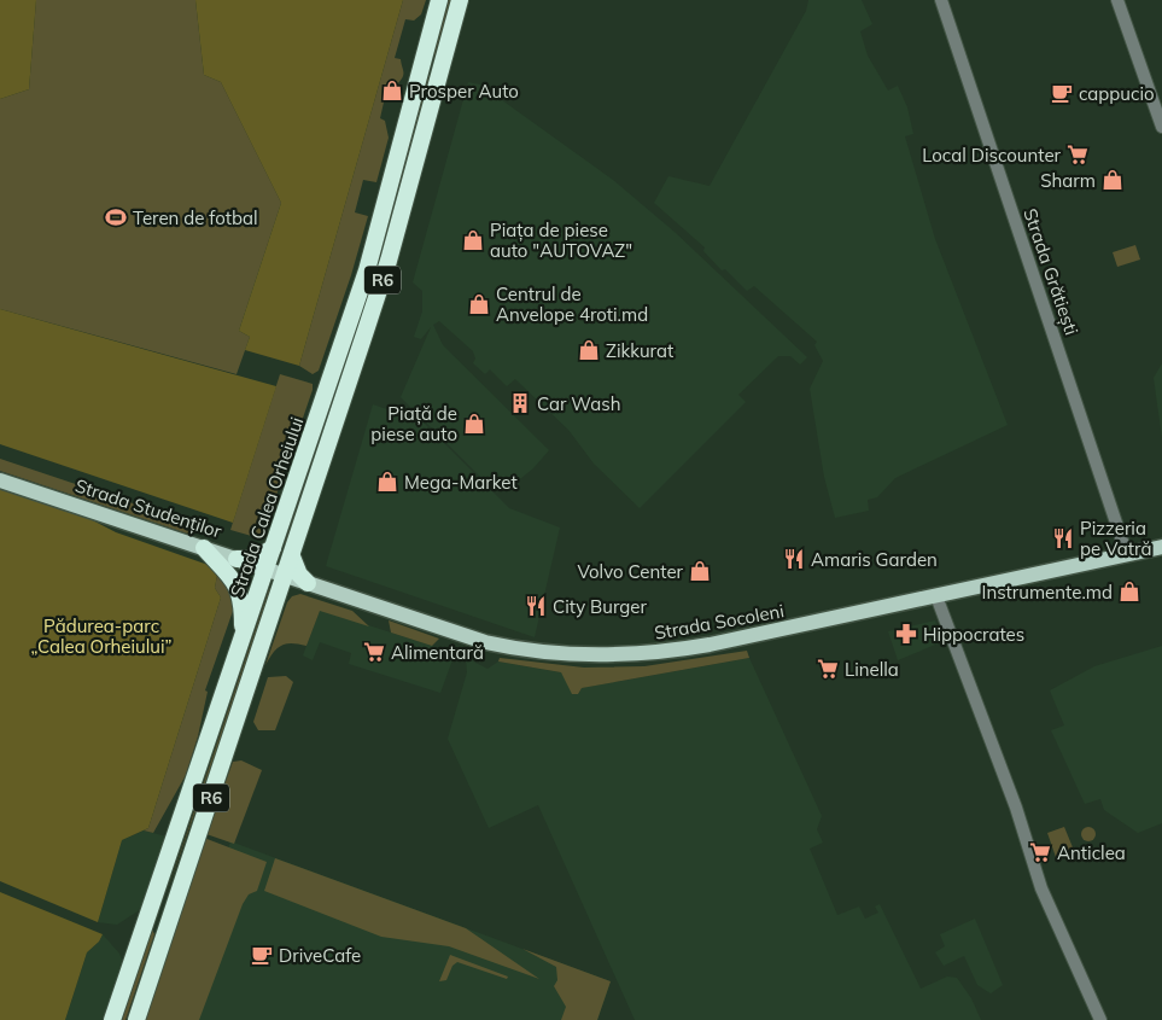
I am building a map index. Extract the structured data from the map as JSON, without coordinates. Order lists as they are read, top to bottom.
{
  "streets": {
    "highway": ["R6", "Strada Calea Orheiului"],
    "main road": ["Strada Studenților", "Strada Socoleni"],
    "street": ["Strada Grătiești"]
  },
  "crossings": [
    ["Strada Grătiești", "Strada Socoleni"],
    ["Strada Calea Orheiului", "Strada Studenților"],
    ["Strada Calea Orheiului", "Strada Socoleni"],
    ["Strada Studenților", "Strada Socoleni"]
  ],
  "parks": ["Pădurea-parc „Calea Orheiului”"],
  "places": {
    "shop": [
      "Prosper Auto",
      "Sharm",
      "Piața de piese auto \"AUTOVAZ\"",
      "Centrul de Anvelope 4roti.md",
      "Zikkurat",
      "Piață de piese auto",
      "Mega-Market",
      "Volvo Center",
      "Instrumente.md"
    ],
    "cafe": ["cappucio", "DriveCafe"],
    "supermarket": [
      "Local Discounter",
      "Alimentară",
      "Linella",
      "Anticlea"
    ],
    "sports": ["Teren de fotbal"],
    "building": ["Car Wash"],
    "restaurant": ["Pizzeria pe Vatră", "Amaris Garden", "City Burger"],
    "pharmacy": ["Hippocrates"]
  }
}
